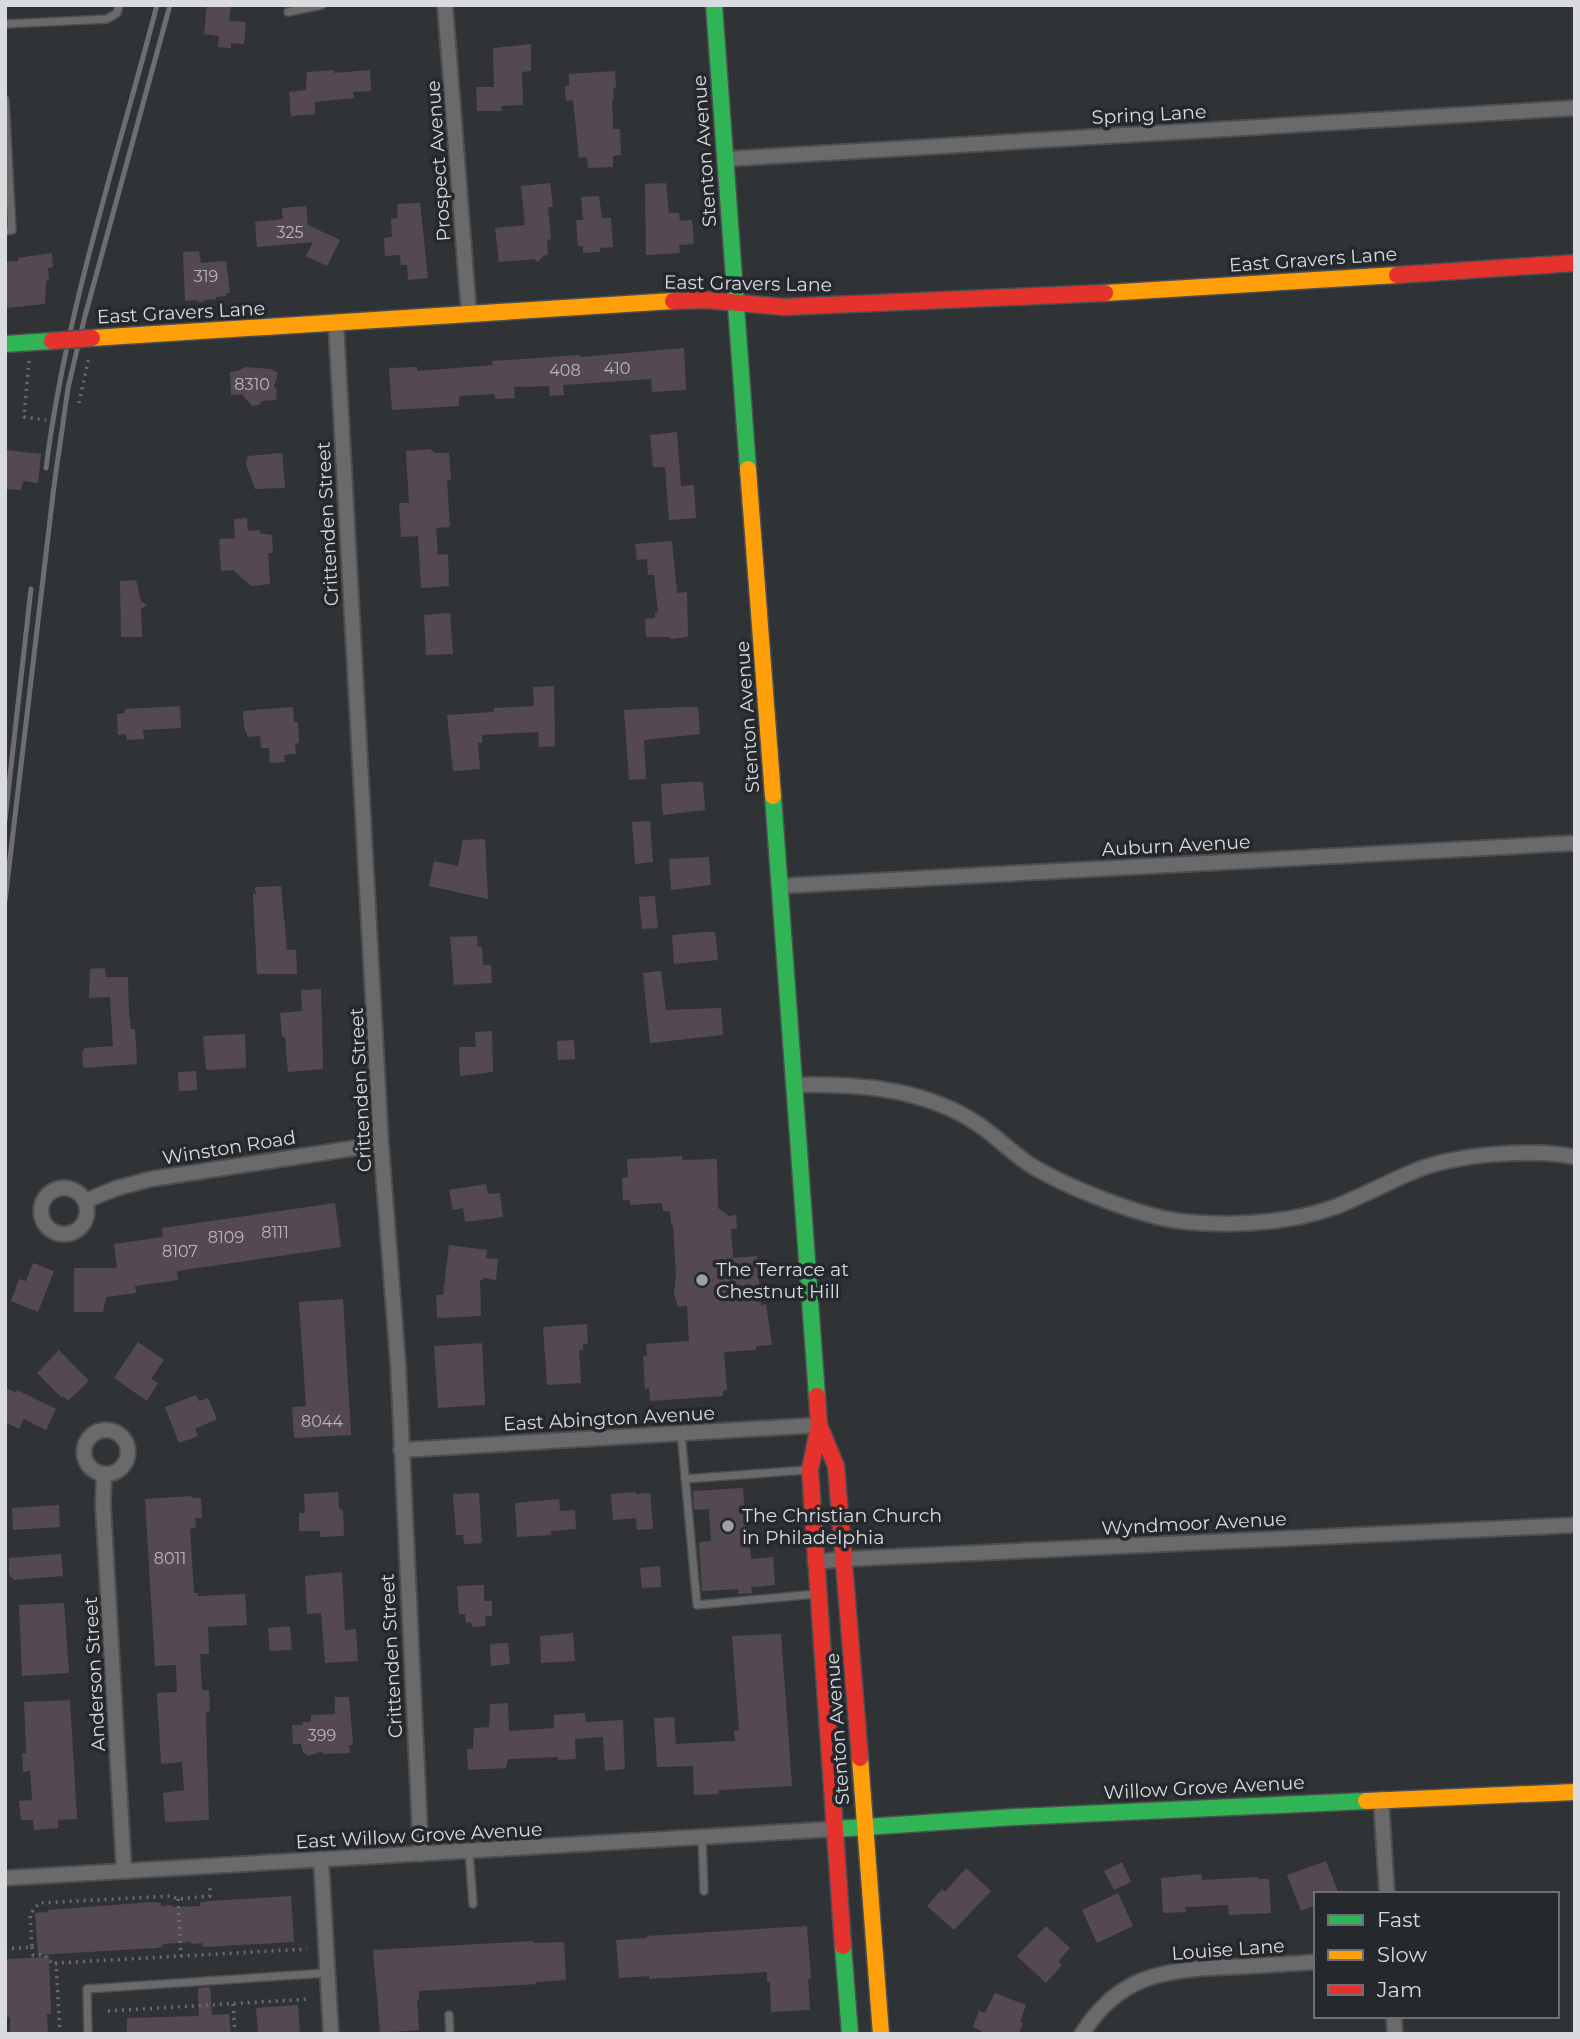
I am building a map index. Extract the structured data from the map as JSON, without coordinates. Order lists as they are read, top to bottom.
{
  "streets": {
    "main road": ["Stenton Avenue", "East Gravers Lane", "Willow Grove Avenue"],
    "street": [
      "Spring Lane",
      "Prospect Avenue",
      "Crittenden Street",
      "Auburn Avenue",
      "Winston Road",
      "East Abington Avenue",
      "Wyndmoor Avenue",
      "Anderson Street",
      "East Willow Grove Avenue",
      "Louise Lane"
    ]
  },
  "crossings": [
    ["Spring Lane", "Stenton Avenue"],
    ["Stenton Avenue", "East Gravers Lane"],
    ["Stenton Avenue", "Auburn Avenue"],
    ["Stenton Avenue", "East Abington Avenue"],
    ["Stenton Avenue", "Wyndmoor Avenue"],
    ["Stenton Avenue", "Willow Grove Avenue"],
    ["Stenton Avenue", "East Willow Grove Avenue"],
    ["Prospect Avenue", "East Gravers Lane"],
    ["East Gravers Lane", "Crittenden Street"],
    ["Crittenden Street", "Winston Road"],
    ["Crittenden Street", "East Abington Avenue"],
    ["Crittenden Street", "East Willow Grove Avenue"],
    ["Anderson Street", "East Willow Grove Avenue"],
    ["Willow Grove Avenue", "East Willow Grove Avenue"]
  ],
  "places": ["The Terrace at Chestnut Hill", "The Christian Church in Philadelphia"],
  "house_numbers": [
    "325",
    "319",
    "410",
    "408",
    "8310",
    "8111",
    "8109",
    "8107",
    "8044",
    "8011",
    "399"
  ],
  "legend": ["Fast", "Slow", "Jam"]
}
